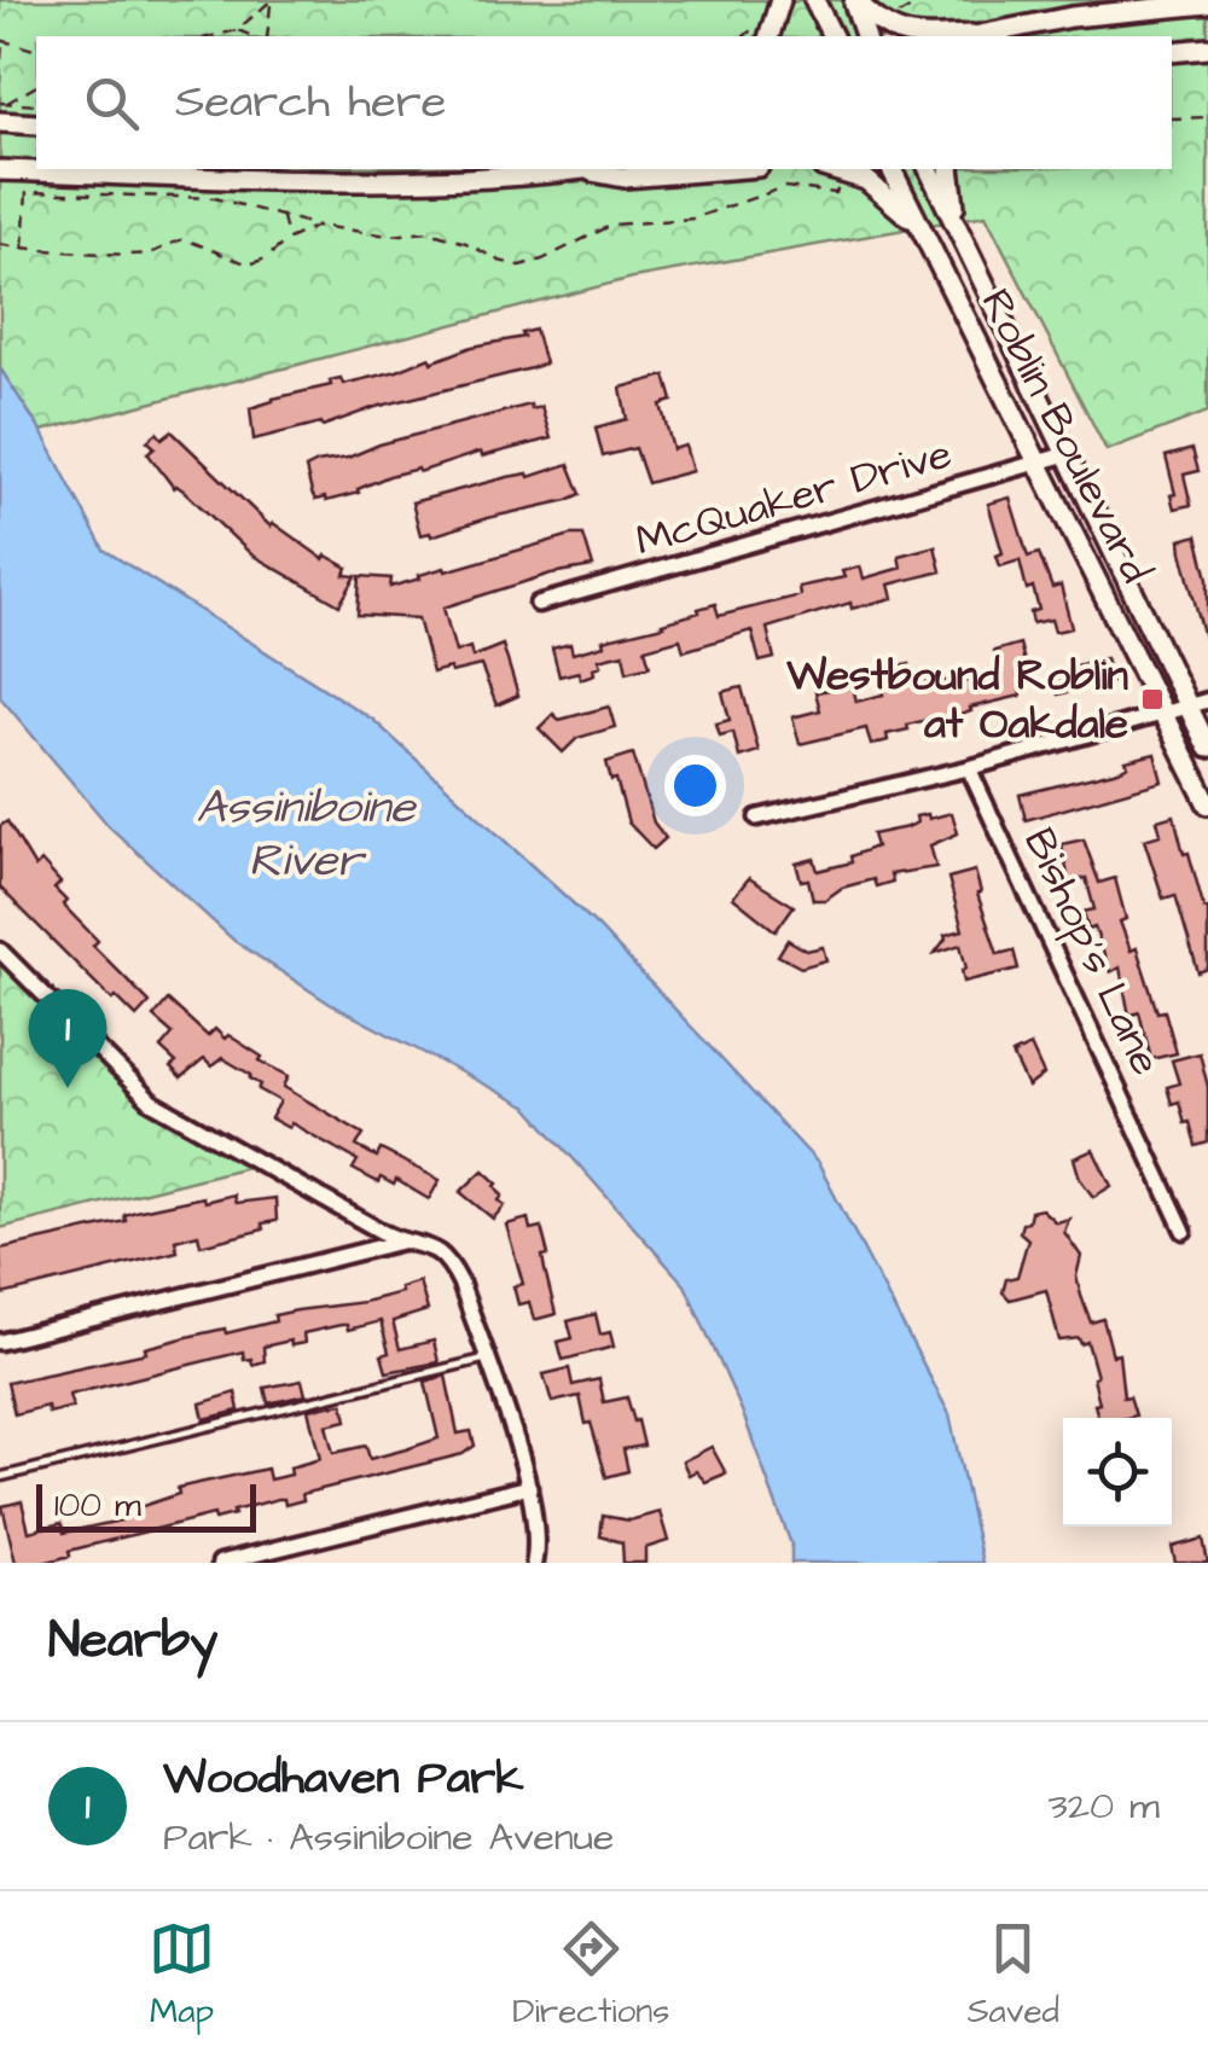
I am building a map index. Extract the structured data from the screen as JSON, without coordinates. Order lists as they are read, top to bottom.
{
  "streets": {
    "main road": ["Roblin Boulevard"],
    "street": ["McQuaker Drive", "Bishop's Lane"]
  },
  "crossings": [
    ["Roblin Boulevard", "McQuaker Drive"]
  ],
  "water": ["Assiniboine River"],
  "places": {
    "transit": ["Westbound Roblin at Oakdale"]
  },
  "scale_bar": "100 m",
  "page": {
    "search": "Search here",
    "pins": "1",
    "scale": "100 m",
    "heading": "Nearby",
    "list": [
      {
        "mark": "1",
        "name": "Woodhaven Park",
        "note": "Park · Assiniboine Avenue",
        "value": "320 m"
      }
    ],
    "nav": ["Map", "Directions", "Saved"]
  }
}
